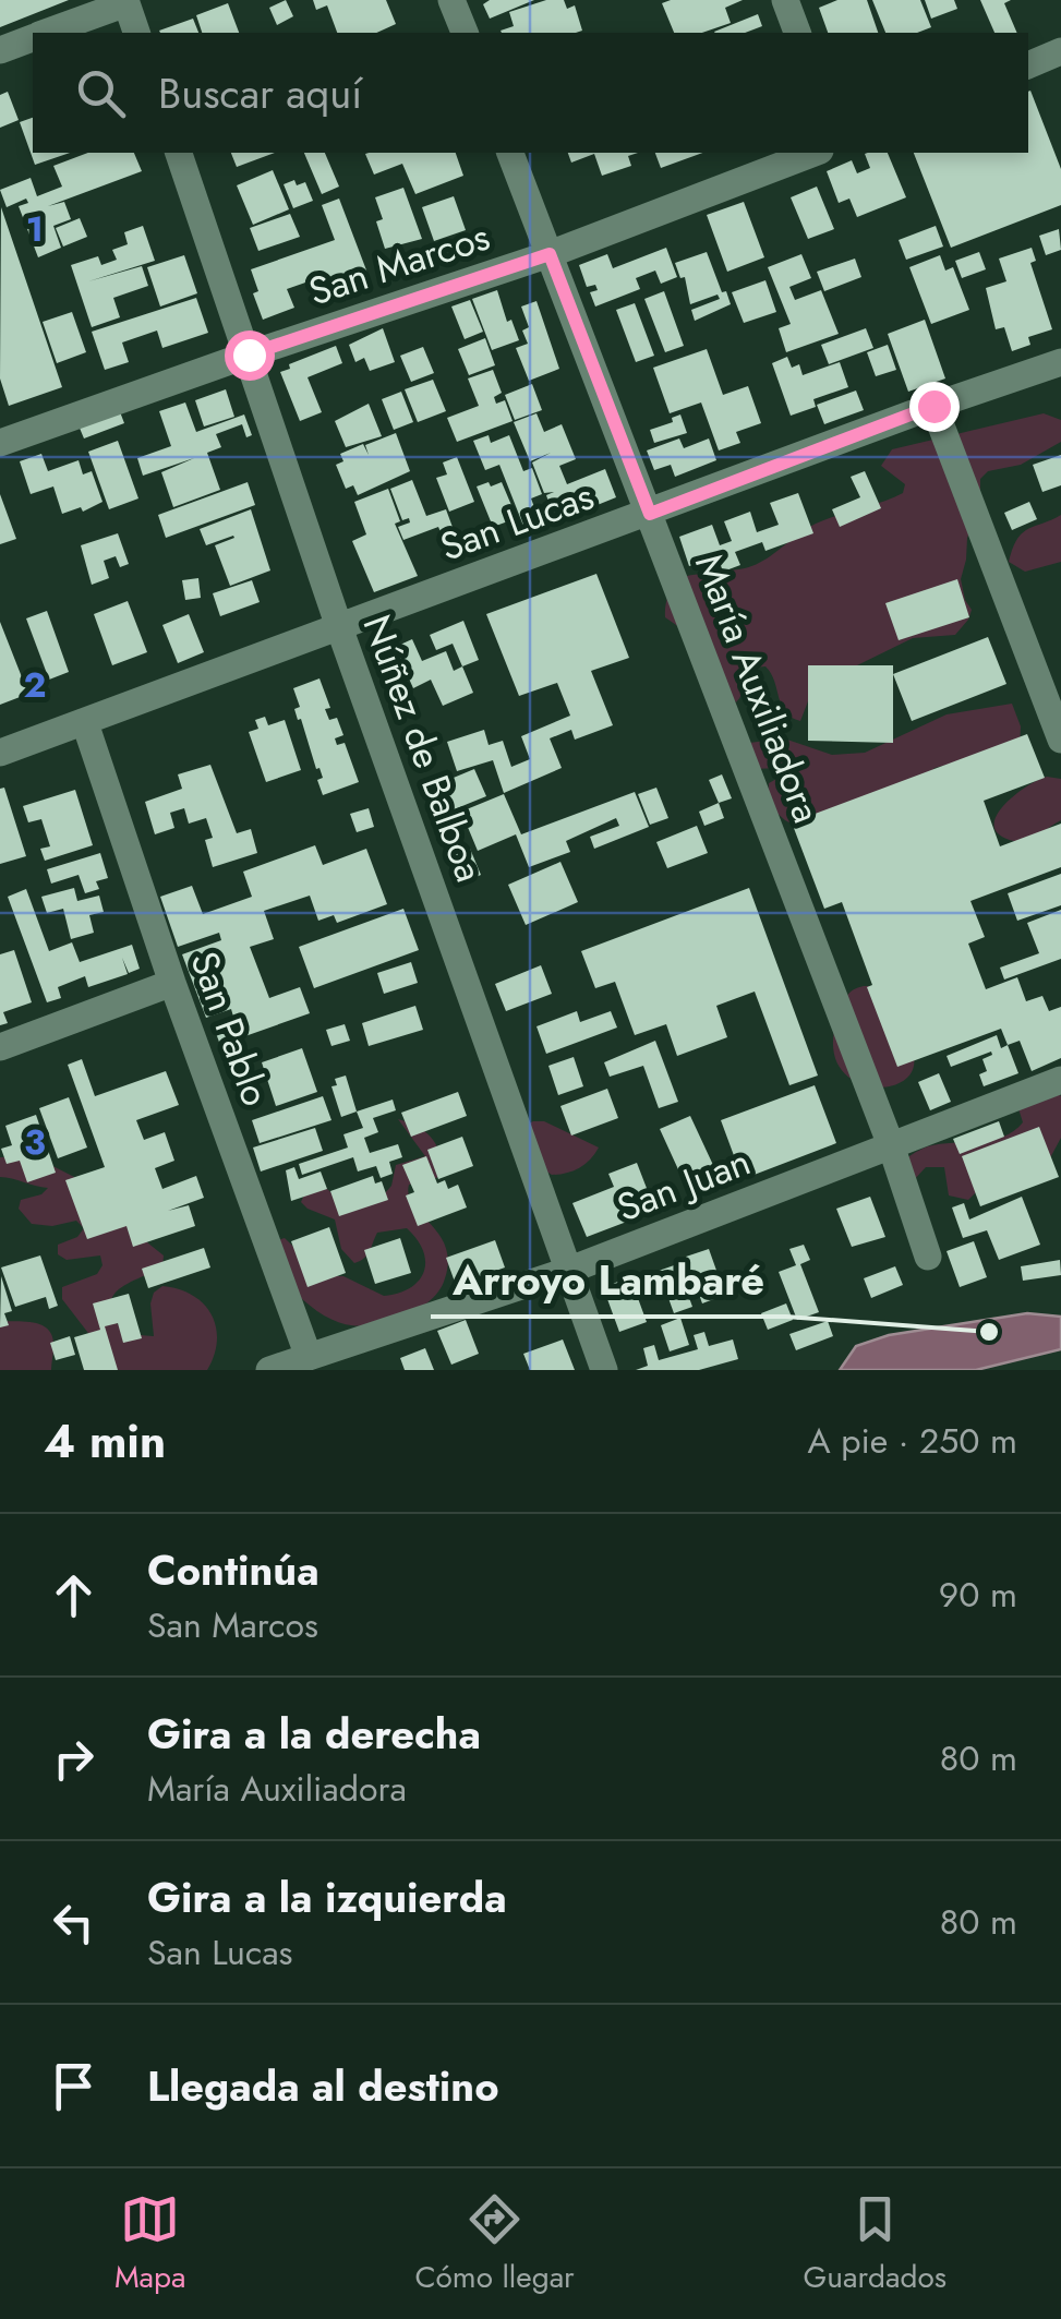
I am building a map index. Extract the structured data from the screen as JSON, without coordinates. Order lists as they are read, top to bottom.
{
  "streets": {
    "street": [
      "San Marcos",
      "San Lucas",
      "María Auxiliadora",
      "Núñez de Balboa",
      "San Pablo",
      "San Juan"
    ]
  },
  "crossings": [
    ["San Marcos", "María Auxiliadora"],
    ["San Marcos", "Núñez de Balboa"],
    ["San Lucas", "María Auxiliadora"],
    ["San Lucas", "Núñez de Balboa"],
    ["San Lucas", "San Pablo"],
    ["María Auxiliadora", "San Juan"],
    ["Núñez de Balboa", "San Juan"],
    ["San Pablo", "San Juan"]
  ],
  "places": ["Arroyo Lambaré"],
  "page": {
    "search": "Buscar aquí",
    "heading": ["4 min", "A pie · 250 m"],
    "list": [
      ["Continúa", "San Marcos", "90 m"],
      ["Gira a la derecha", "María Auxiliadora", "80 m"],
      ["Gira a la izquierda", "San Lucas", "80 m"],
      "Llegada al destino"
    ],
    "nav": ["Mapa", "Cómo llegar", "Guardados"]
  },
  "grid": {
    "rows": ["1", "2", "3"]
  }
}
